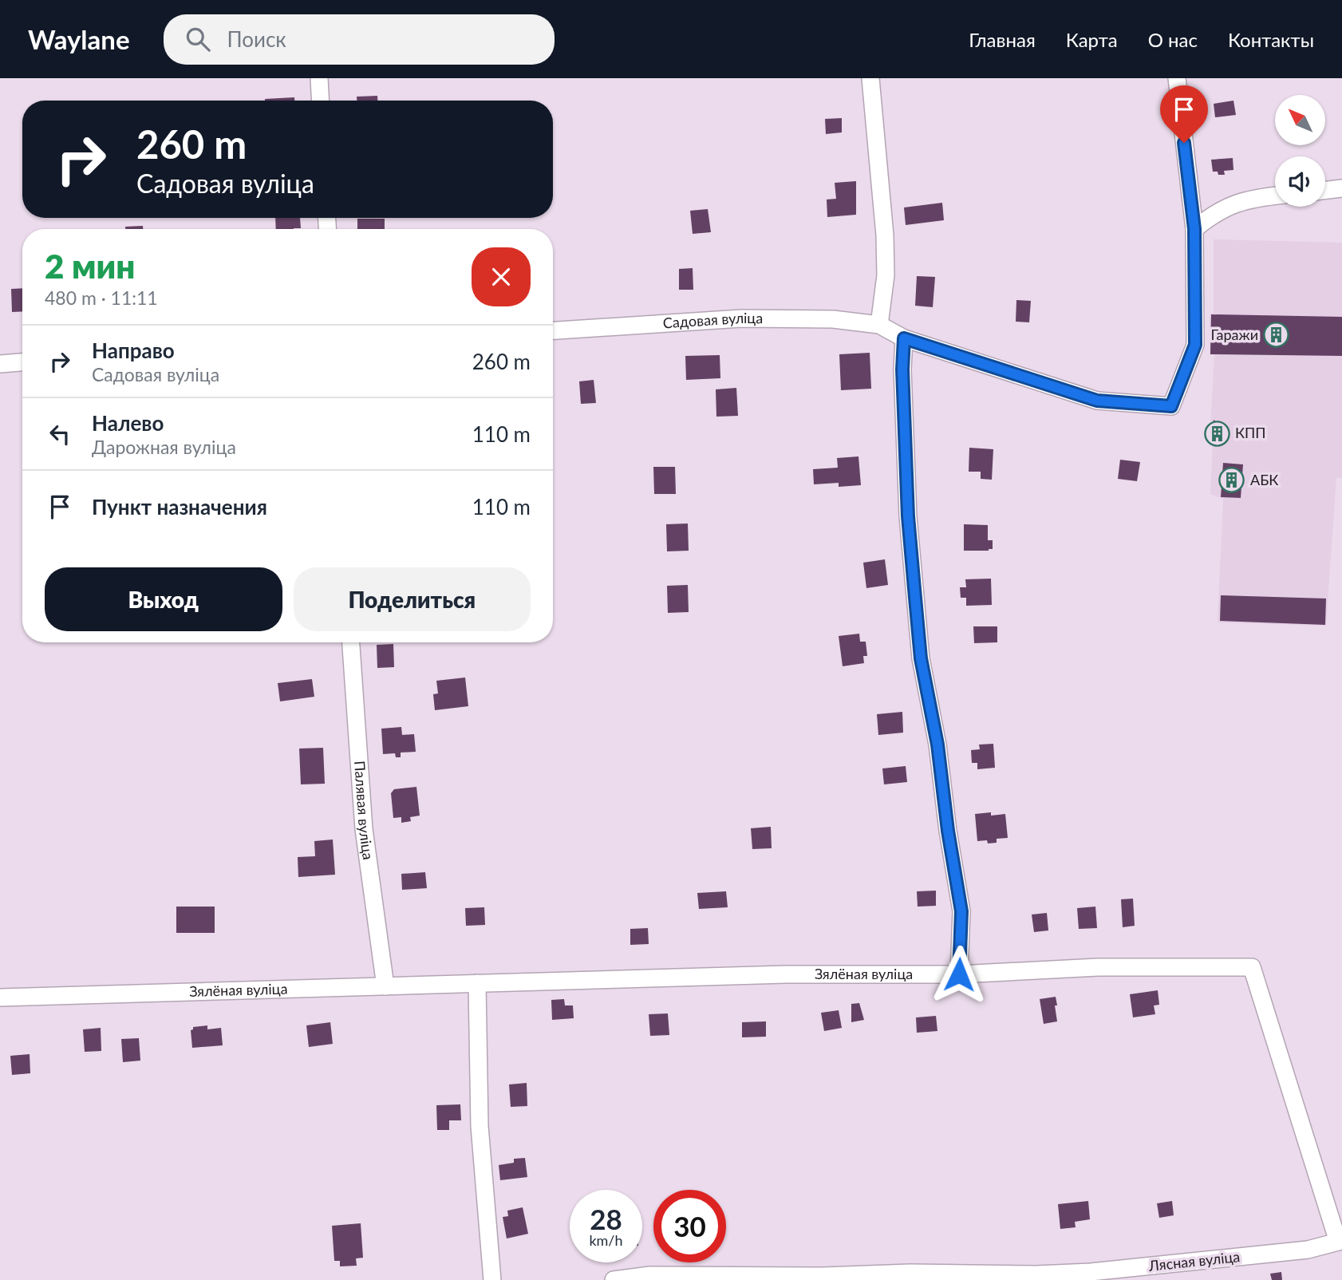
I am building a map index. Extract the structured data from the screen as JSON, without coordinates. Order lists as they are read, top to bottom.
{
  "streets": {
    "street": [
      "Садовая вуліца",
      "Палявая вуліца",
      "Зялёная вуліца",
      "Лясная вуліца"
    ]
  },
  "crossings": [
    ["Палявая вуліца", "Зялёная вуліца"],
    ["Зялёная вуліца", "Лясная вуліца"]
  ],
  "places": {
    "building": ["Гаражи", "КПП", "АБК"]
  },
  "north": "top left",
  "page": {
    "header": "Waylane",
    "search": "Поиск",
    "nav": [
      "Главная",
      "Карта",
      "О нас",
      "Контакты"
    ],
    "turn": ["260 m", "Садовая вуліца"],
    "heading": ["2 мин", "480 m · 11:11"],
    "list": [
      {
        "name": "Направо",
        "note": "Садовая вуліца",
        "value": "260 m"
      },
      {
        "name": "Налево",
        "note": "Дарожная вуліца",
        "value": "110 m"
      },
      {
        "name": "Пункт назначения",
        "value": "110 m"
      }
    ],
    "buttons": ["Выход", "Поделиться"],
    "speed": "28 km/h",
    "limit": "30"
  }
}
